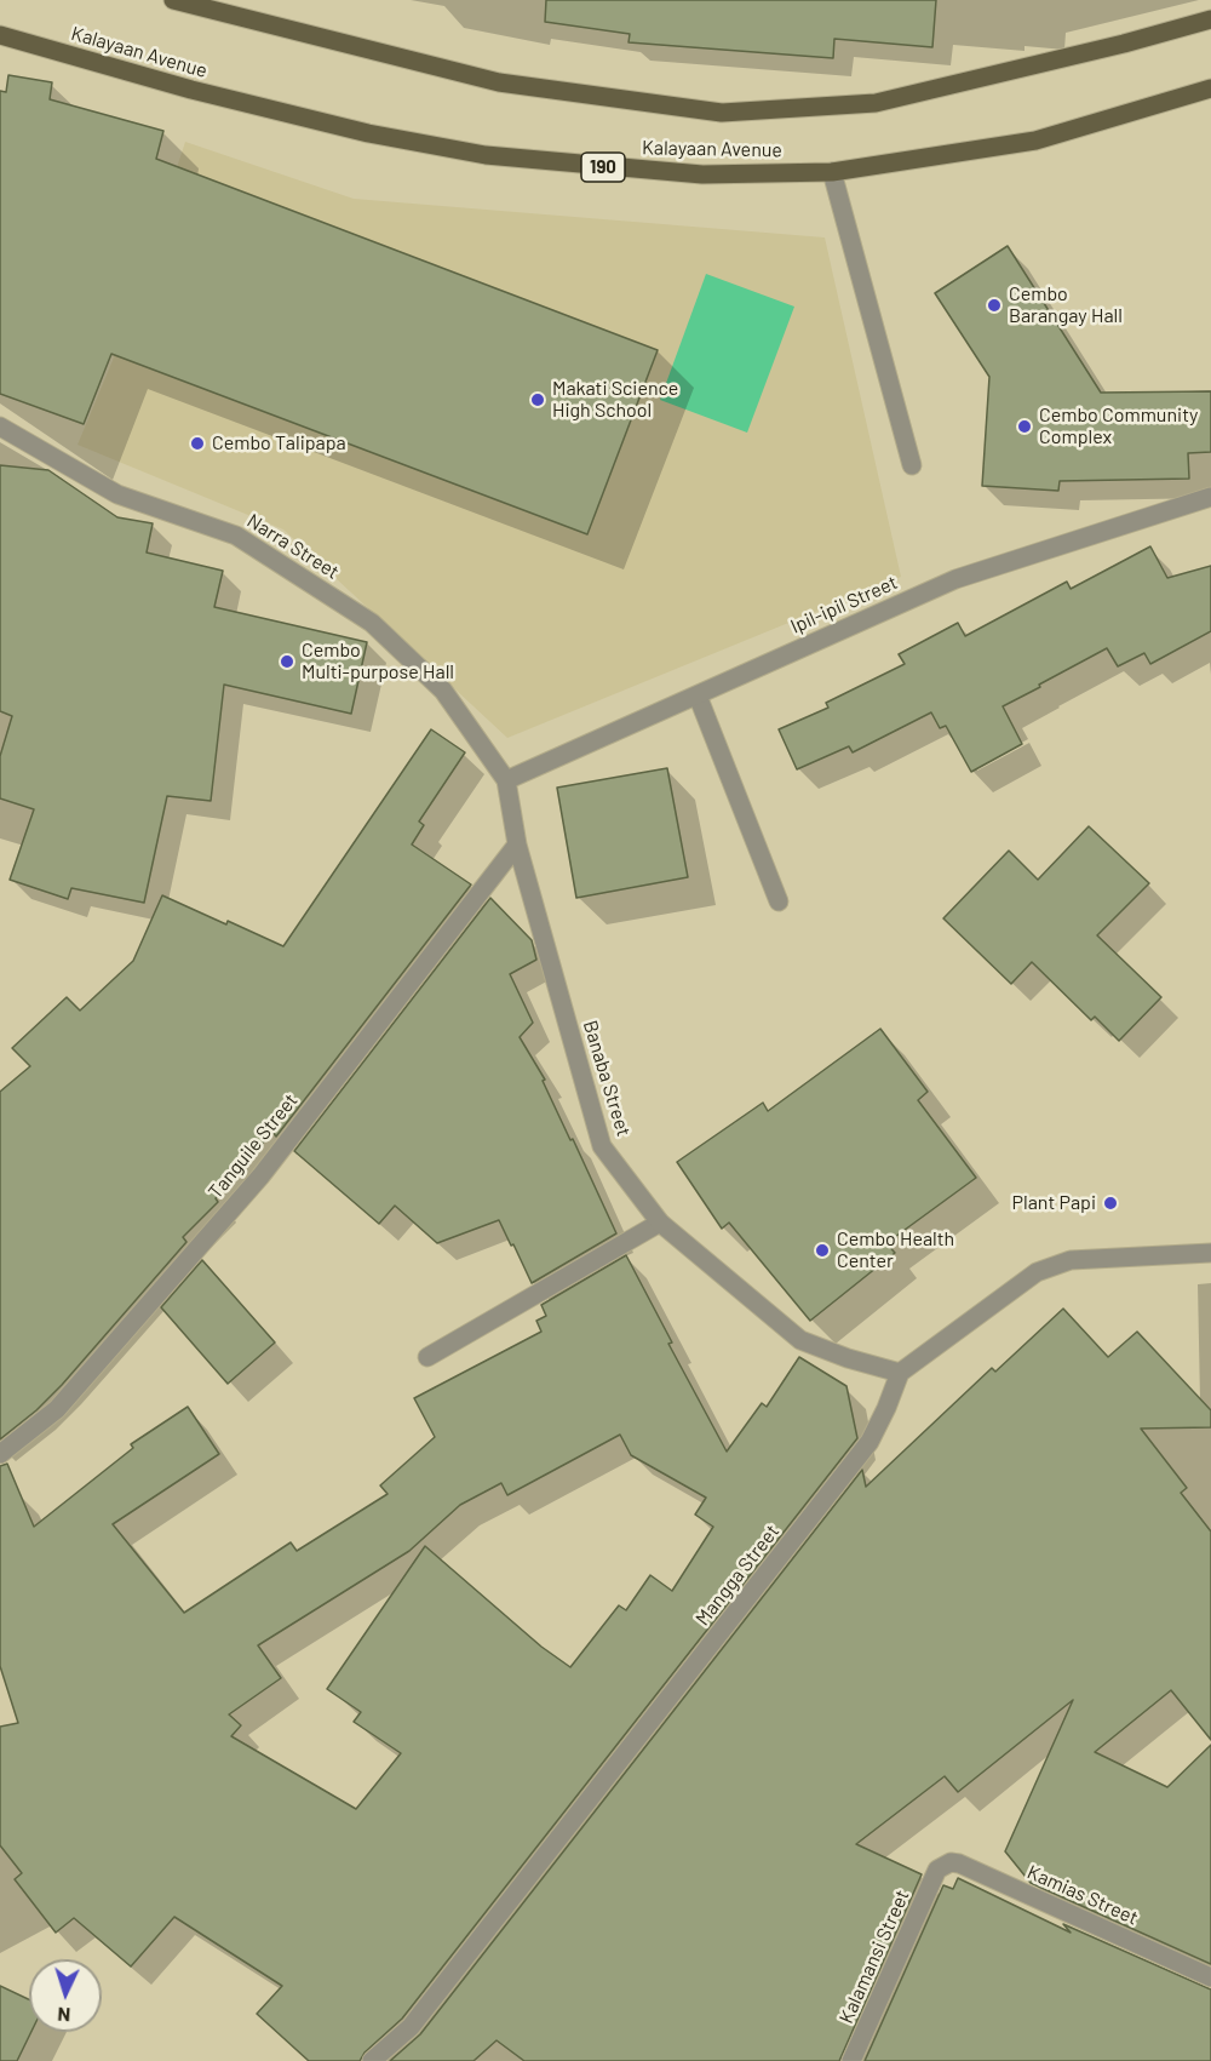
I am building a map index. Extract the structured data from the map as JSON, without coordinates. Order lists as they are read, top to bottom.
{
  "streets": {
    "main road": ["Kalayaan Avenue", "190"],
    "street": [
      "Narra Street",
      "Ipil-ipil Street",
      "Banaba Street",
      "Tanguile Street",
      "Mangga Street",
      "Kamias Street",
      "Kalamansi Street"
    ]
  },
  "crossings": [
    ["Narra Street", "Ipil-ipil Street"],
    ["Narra Street", "Banaba Street"],
    ["Ipil-ipil Street", "Banaba Street"],
    ["Banaba Street", "Tanguile Street"],
    ["Banaba Street", "Mangga Street"],
    ["Kamias Street", "Kalamansi Street"]
  ],
  "places": [
    "Cembo Barangay Hall",
    "Makati Science High School",
    "Cembo Community Complex",
    "Cembo Talipapa",
    "Cembo Multi-purpose Hall",
    "Plant Papi",
    "Cembo Health Center"
  ],
  "north": "bottom"
}
